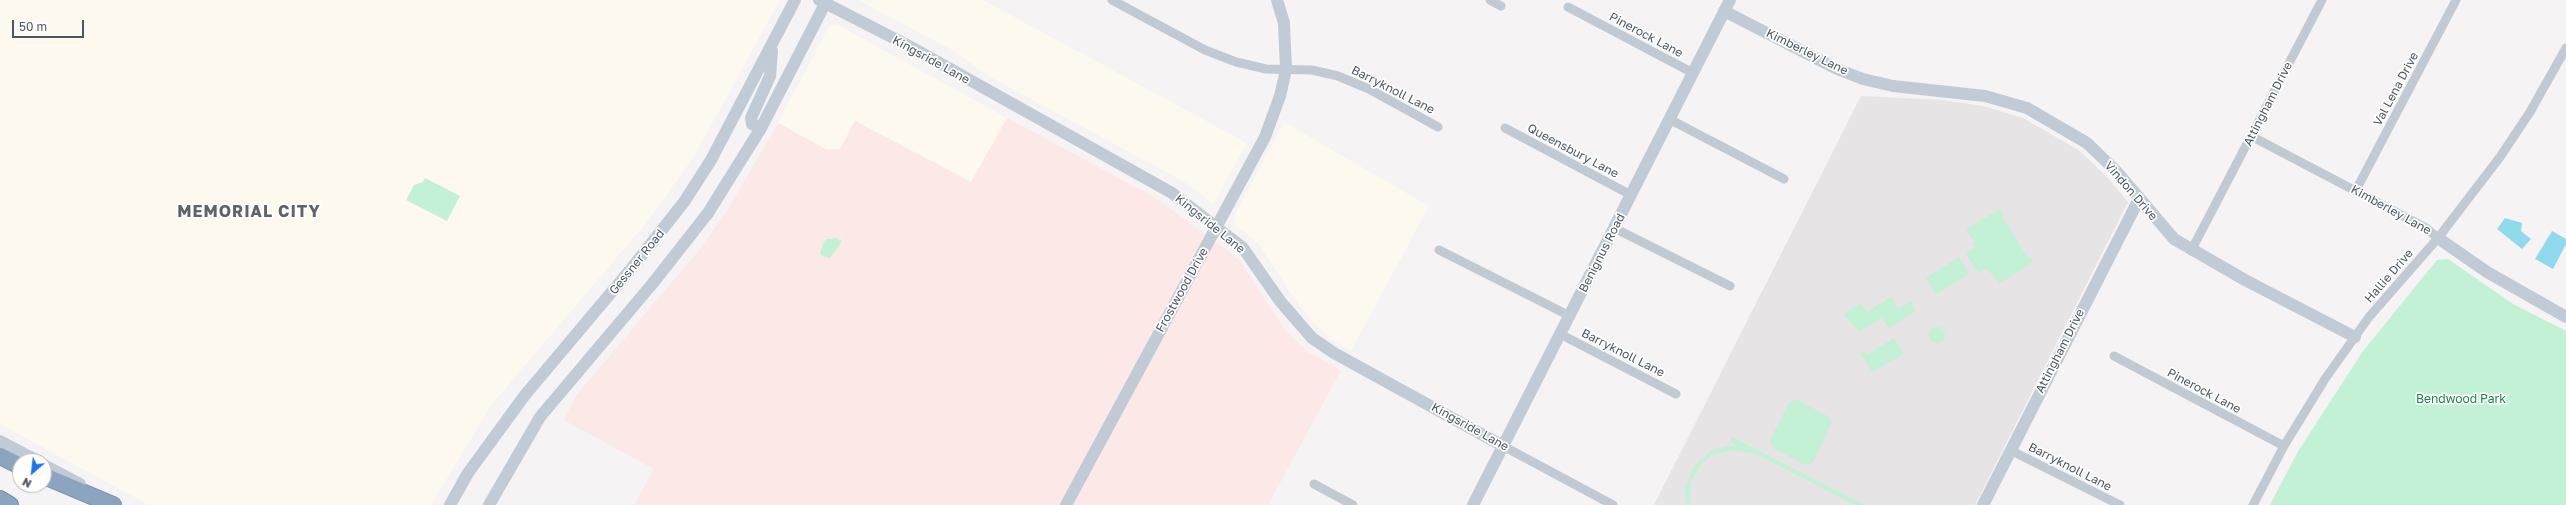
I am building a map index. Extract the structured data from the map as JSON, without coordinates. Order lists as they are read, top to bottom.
{
  "streets": {
    "street": [
      "Pinerock Lane",
      "Kimberley Lane",
      "Kingsride Lane",
      "Val Lena Drive",
      "Barryknoll Lane",
      "Attingham Drive",
      "Queensbury Lane",
      "Vindon Drive",
      "Benignus Road",
      "Gessner Road",
      "Hallie Drive",
      "Frostwood Drive"
    ]
  },
  "crossings": [
    ["Pinerock Lane", "Benignus Road"],
    ["Pinerock Lane", "Hallie Drive"],
    ["Kimberley Lane", "Val Lena Drive"],
    ["Kimberley Lane", "Attingham Drive"],
    ["Kimberley Lane", "Vindon Drive"],
    ["Kimberley Lane", "Benignus Road"],
    ["Kimberley Lane", "Hallie Drive"],
    ["Kingsride Lane", "Benignus Road"],
    ["Kingsride Lane", "Gessner Road"],
    ["Kingsride Lane", "Frostwood Drive"],
    ["Barryknoll Lane", "Attingham Drive"],
    ["Barryknoll Lane", "Benignus Road"],
    ["Barryknoll Lane", "Frostwood Drive"],
    ["Attingham Drive", "Vindon Drive"],
    ["Queensbury Lane", "Benignus Road"],
    ["Vindon Drive", "Hallie Drive"]
  ],
  "districts": ["MEMORIAL CITY"],
  "parks": ["Bendwood Park"],
  "scale_bar": "50 m",
  "north": "bottom left"
}
